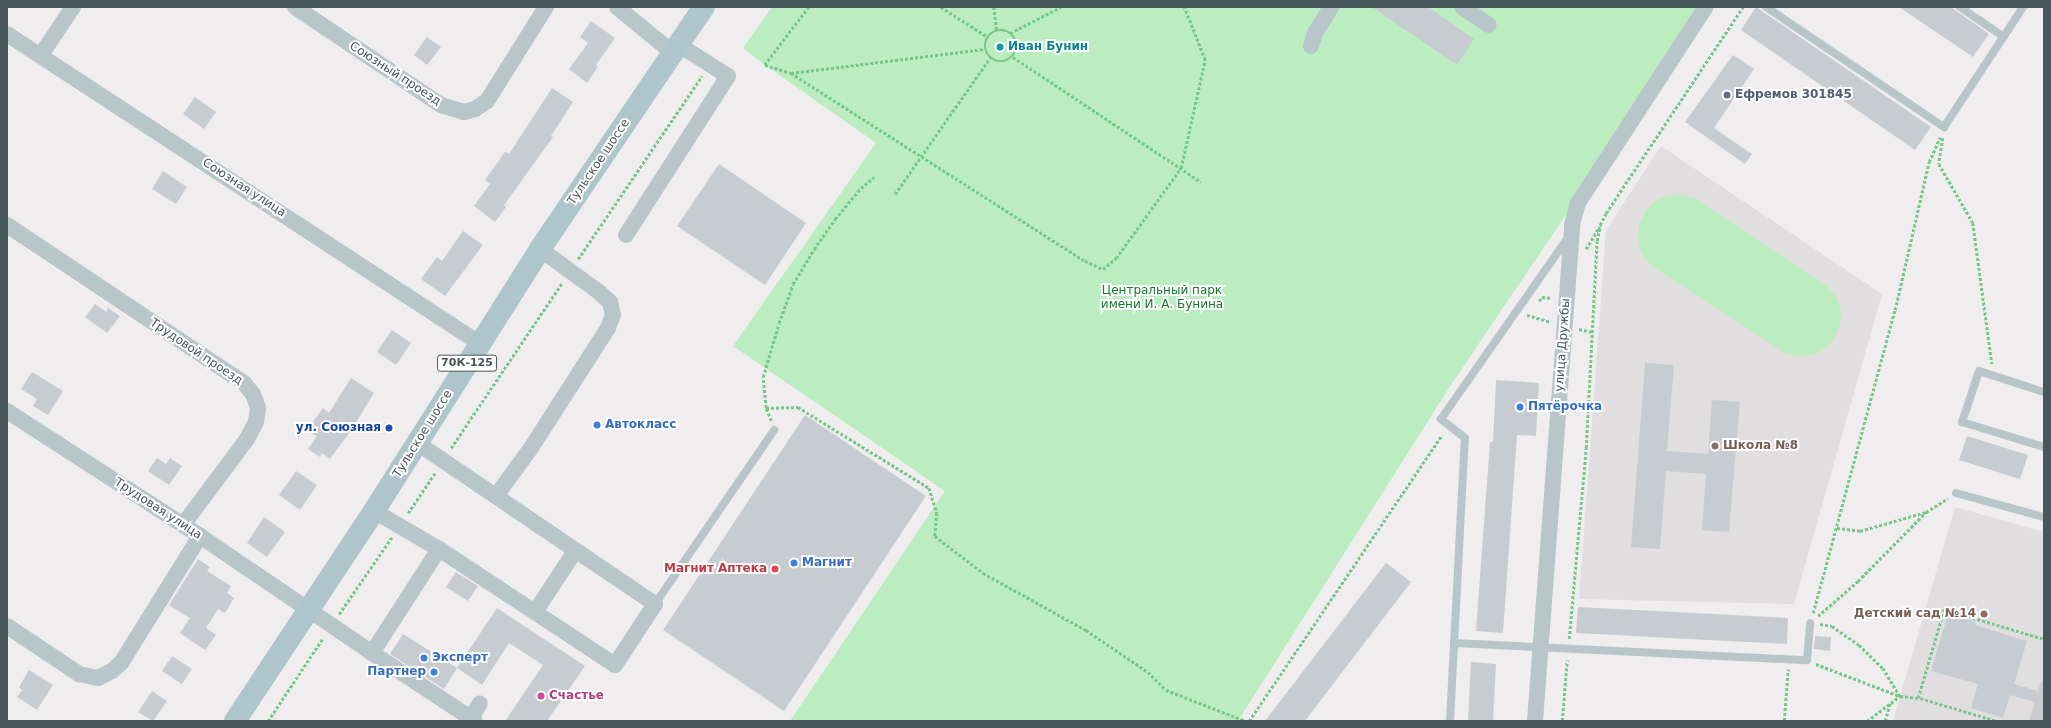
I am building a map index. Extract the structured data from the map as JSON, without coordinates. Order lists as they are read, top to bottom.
{
  "streets": {
    "main road": ["Тульское шоссе", "70К-125"],
    "street": [
      "Союзный проезд",
      "Союзная улица",
      "улица Дружбы",
      "Трудовой проезд",
      "Трудовая улица"
    ]
  },
  "crossings": [
    ["Тульское шоссе", "Союзная улица"],
    ["Тульское шоссе", "Трудовая улица"],
    ["Трудовой проезд", "Трудовая улица"]
  ],
  "parks": ["Центральный парк имени И. А. Бунина"],
  "places": [
    "Иван Бунин",
    "Ефремов 301845",
    "Пятёрочка",
    "Автокласс",
    "ул. Союзная",
    "Школа №8",
    "Магнит",
    "Магнит Аптека",
    "Детский сад №14",
    "Эксперт",
    "Партнер",
    "Счастье"
  ]
}
